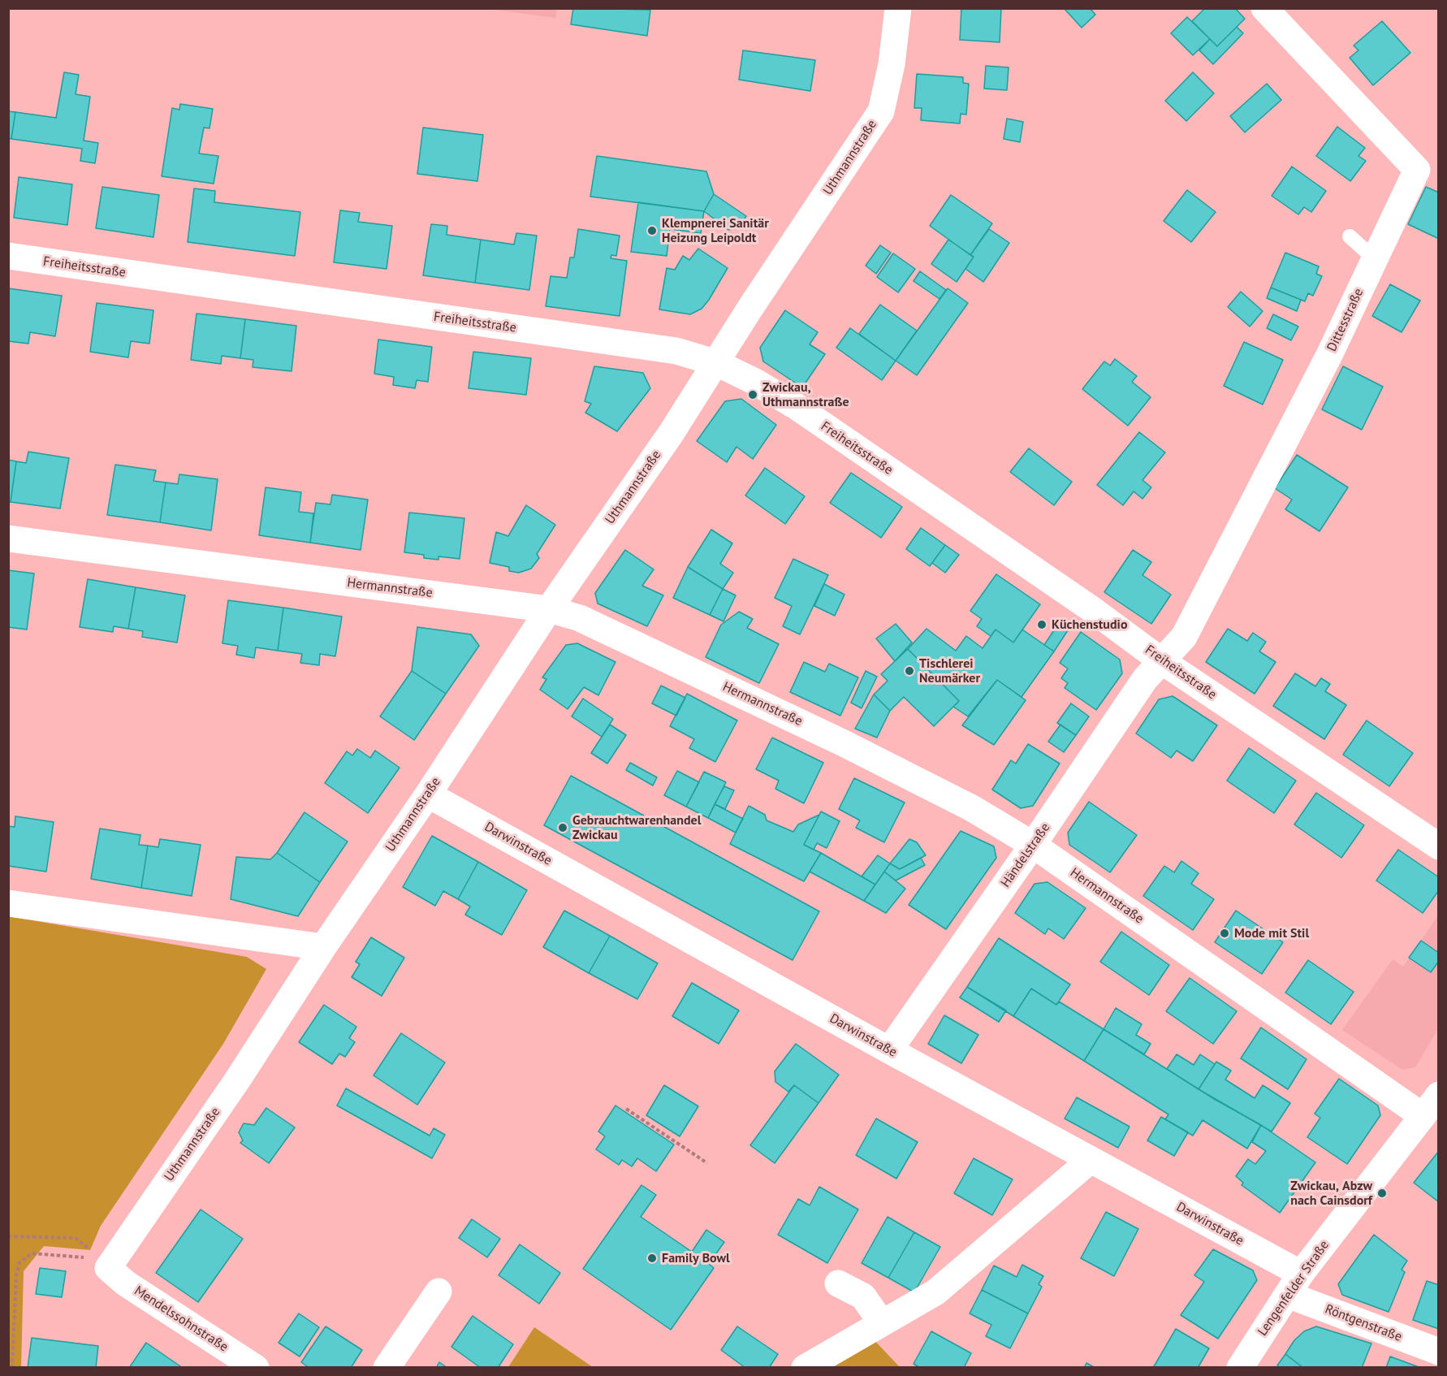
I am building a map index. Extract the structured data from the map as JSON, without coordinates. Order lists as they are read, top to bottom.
{
  "streets": {
    "street": [
      "Uthmannstraße",
      "Freiheitsstraße",
      "Dittesstraße",
      "Hermannstraße",
      "Darwinstraße",
      "Händelstraße",
      "Lengenfelder Straße",
      "Mendelssohnstraße",
      "Röntgenstraße"
    ]
  },
  "crossings": [
    ["Uthmannstraße", "Freiheitsstraße"],
    ["Uthmannstraße", "Hermannstraße"],
    ["Uthmannstraße", "Darwinstraße"],
    ["Uthmannstraße", "Mendelssohnstraße"],
    ["Freiheitsstraße", "Dittesstraße"],
    ["Freiheitsstraße", "Händelstraße"],
    ["Dittesstraße", "Händelstraße"],
    ["Hermannstraße", "Händelstraße"],
    ["Hermannstraße", "Lengenfelder Straße"],
    ["Darwinstraße", "Händelstraße"],
    ["Darwinstraße", "Lengenfelder Straße"],
    ["Darwinstraße", "Röntgenstraße"],
    ["Lengenfelder Straße", "Röntgenstraße"]
  ],
  "places": [
    "Klempnerei Sanitär Heizung Leipoldt",
    "Zwickau, Uthmannstraße",
    "Küchenstudio",
    "Tischlerei Neumärker",
    "Gebrauchtwarenhandel Zwickau",
    "Mode mit Stil",
    "Zwickau, Abzw nach Cainsdorf",
    "Family Bowl"
  ]
}
